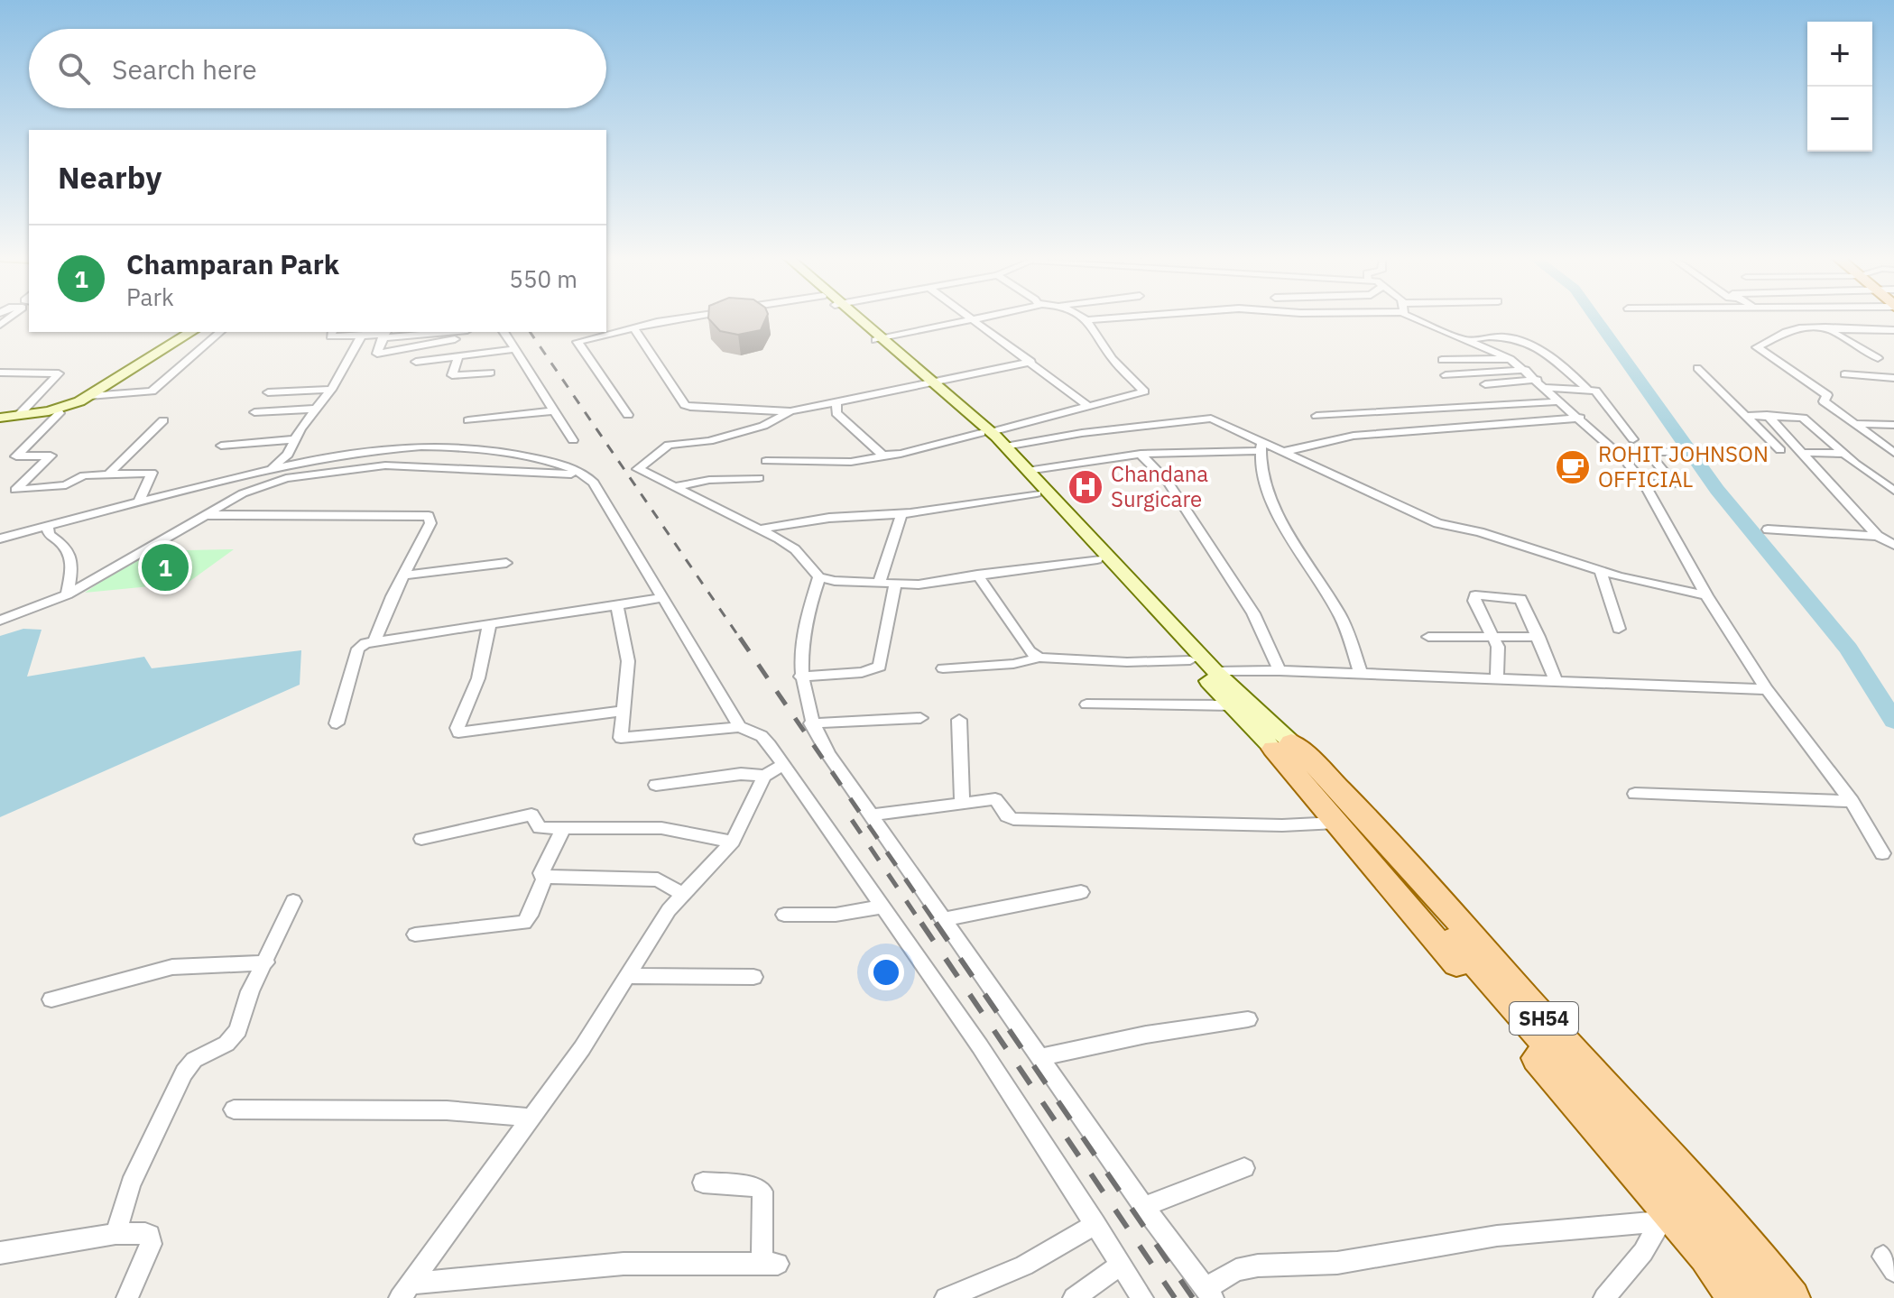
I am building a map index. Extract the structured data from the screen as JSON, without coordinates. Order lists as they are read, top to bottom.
{
  "streets": {
    "main road": ["SH54"]
  },
  "places": {
    "cafe": ["ROHIT JOHNSON OFFICIAL"],
    "hospital": ["Chandana Surgicare"]
  },
  "page": {
    "map_buttons": ["+", "−"],
    "search": "Search here",
    "heading": "Nearby",
    "list": [
      {
        "mark": "1",
        "name": "Champaran Park",
        "note": "Park",
        "value": "550 m"
      }
    ],
    "pins": "1"
  }
}
